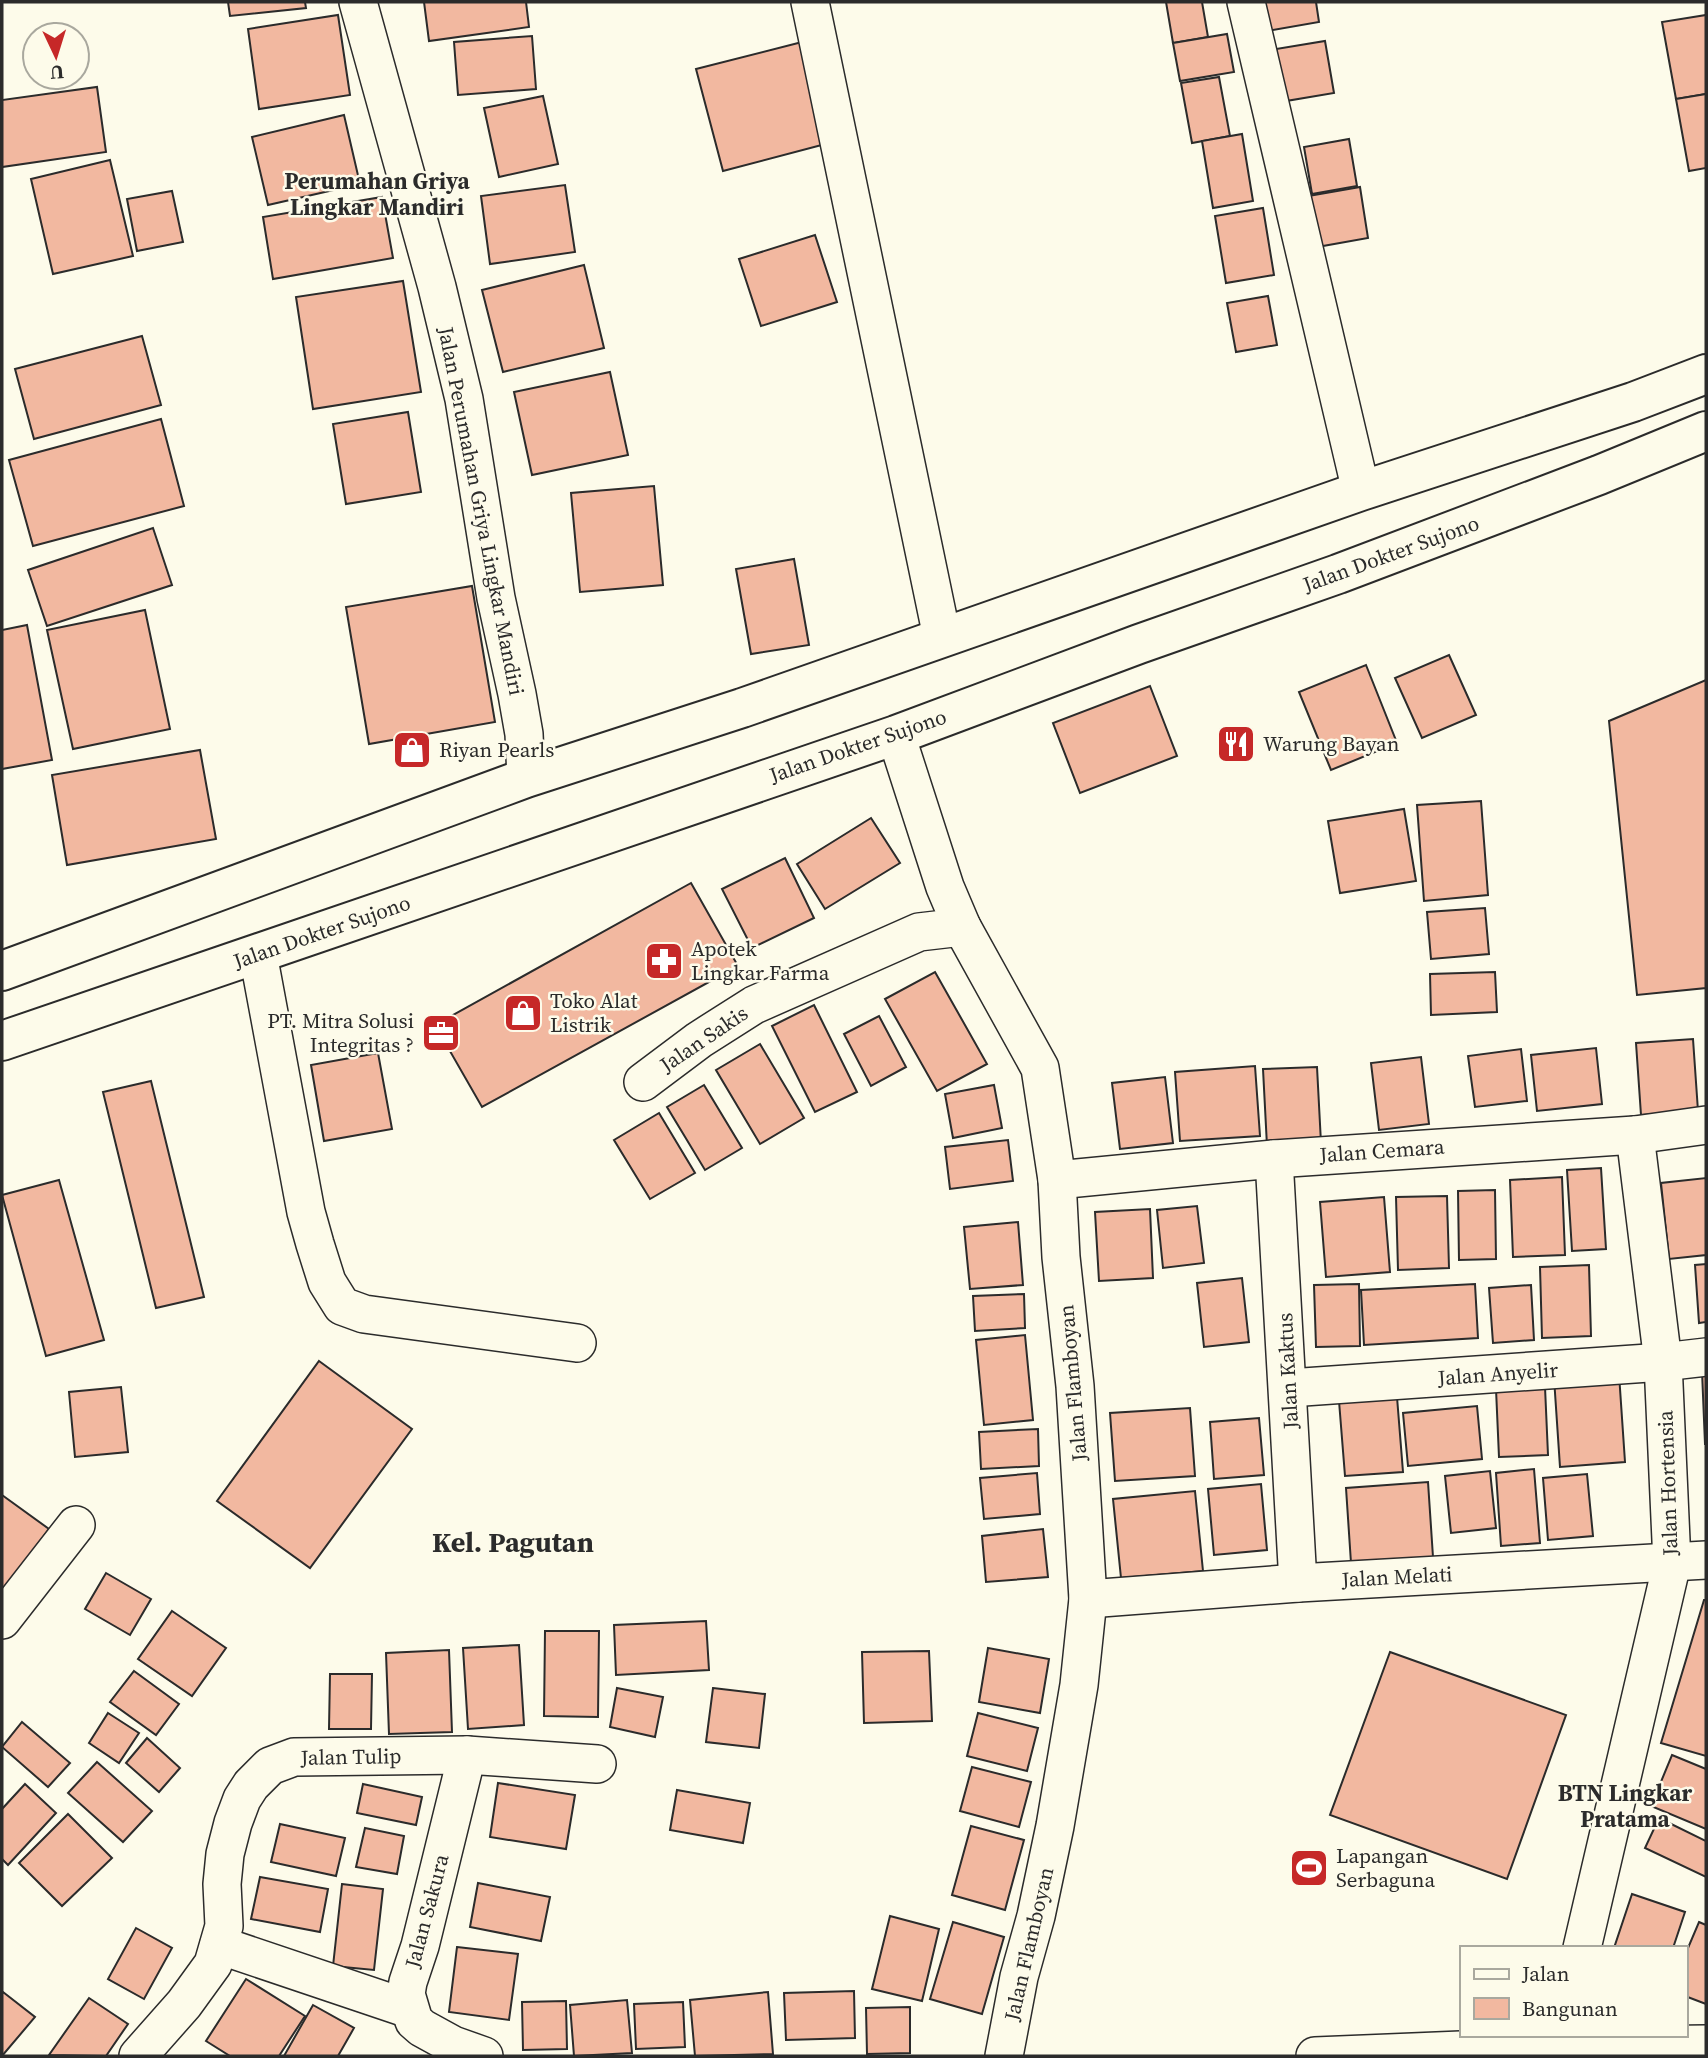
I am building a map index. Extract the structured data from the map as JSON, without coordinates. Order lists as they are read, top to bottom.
{
  "streets": {
    "highway": ["Jalan Dokter Sujono"],
    "street": [
      "Jalan Perumahan Griya Lingkar Mandiri",
      "Jalan Sakis",
      "Jalan Cemara",
      "Jalan Kaktus",
      "Jalan Anyelir",
      "Jalan Flamboyan",
      "Jalan Hortensia",
      "Jalan Melati",
      "Jalan Tulip",
      "Jalan Sakura"
    ]
  },
  "crossings": [
    ["Jalan Dokter Sujono", "Jalan Flamboyan"],
    ["Jalan Sakis", "Jalan Flamboyan"],
    ["Jalan Cemara", "Jalan Kaktus"],
    ["Jalan Cemara", "Jalan Flamboyan"],
    ["Jalan Cemara", "Jalan Hortensia"],
    ["Jalan Kaktus", "Jalan Anyelir"],
    ["Jalan Kaktus", "Jalan Melati"],
    ["Jalan Anyelir", "Jalan Hortensia"],
    ["Jalan Flamboyan", "Jalan Melati"],
    ["Jalan Hortensia", "Jalan Melati"],
    ["Jalan Tulip", "Jalan Sakura"]
  ],
  "districts": ["Perumahan Griya Lingkar Mandiri", "Kel. Pagutan", "BTN Lingkar Pratama"],
  "places": {
    "restaurant": ["Warung Bayan"],
    "shop": ["Riyan Pearls", "Toko Alat Listrik"],
    "pharmacy": ["Apotek Lingkar Farma"],
    "office": ["PT. Mitra Solusi Integritas ?"],
    "sports": ["Lapangan Serbaguna"]
  },
  "legend": ["Jalan", "Bangunan"],
  "north": "bottom"
}
